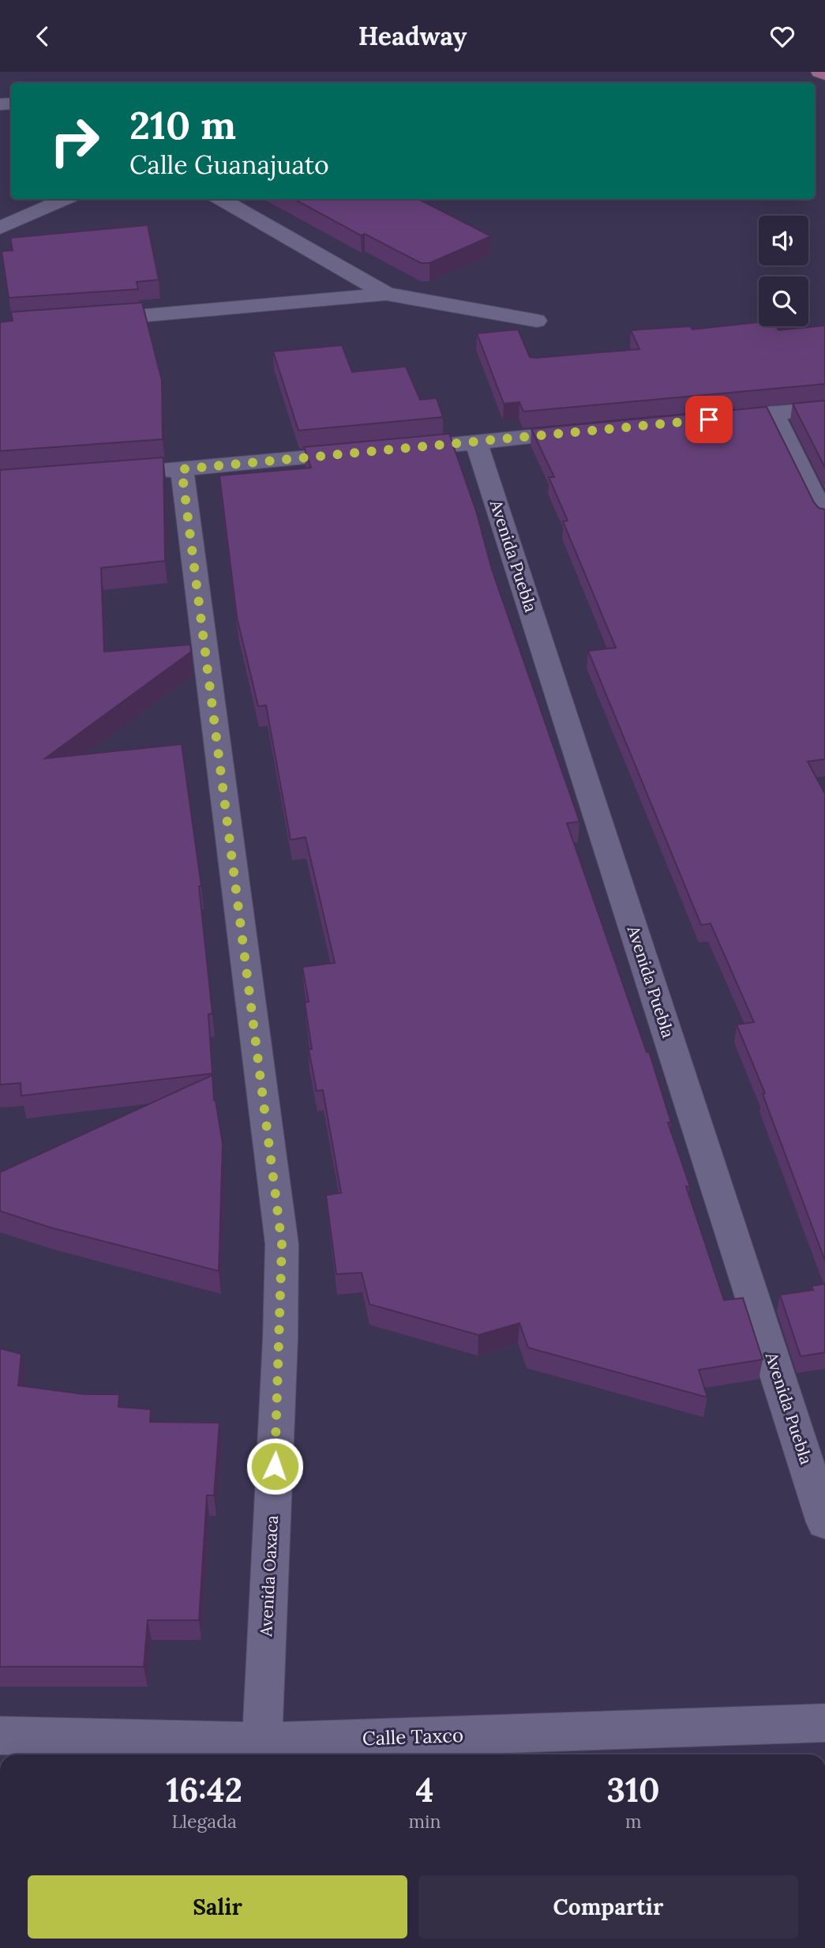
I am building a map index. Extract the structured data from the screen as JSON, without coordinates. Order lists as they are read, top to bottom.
{
  "streets": {
    "street": ["Avenida Puebla", "Avenida Oaxaca", "Calle Taxco"]
  },
  "crossings": [
    ["Avenida Oaxaca", "Calle Taxco"]
  ],
  "page": {
    "header": "Headway",
    "turn": ["210 m", "Calle Guanajuato"],
    "eta": [
      "16:42",
      "Llegada",
      "4",
      "min",
      "310",
      "m"
    ],
    "buttons": ["Salir", "Compartir"]
  }
}
